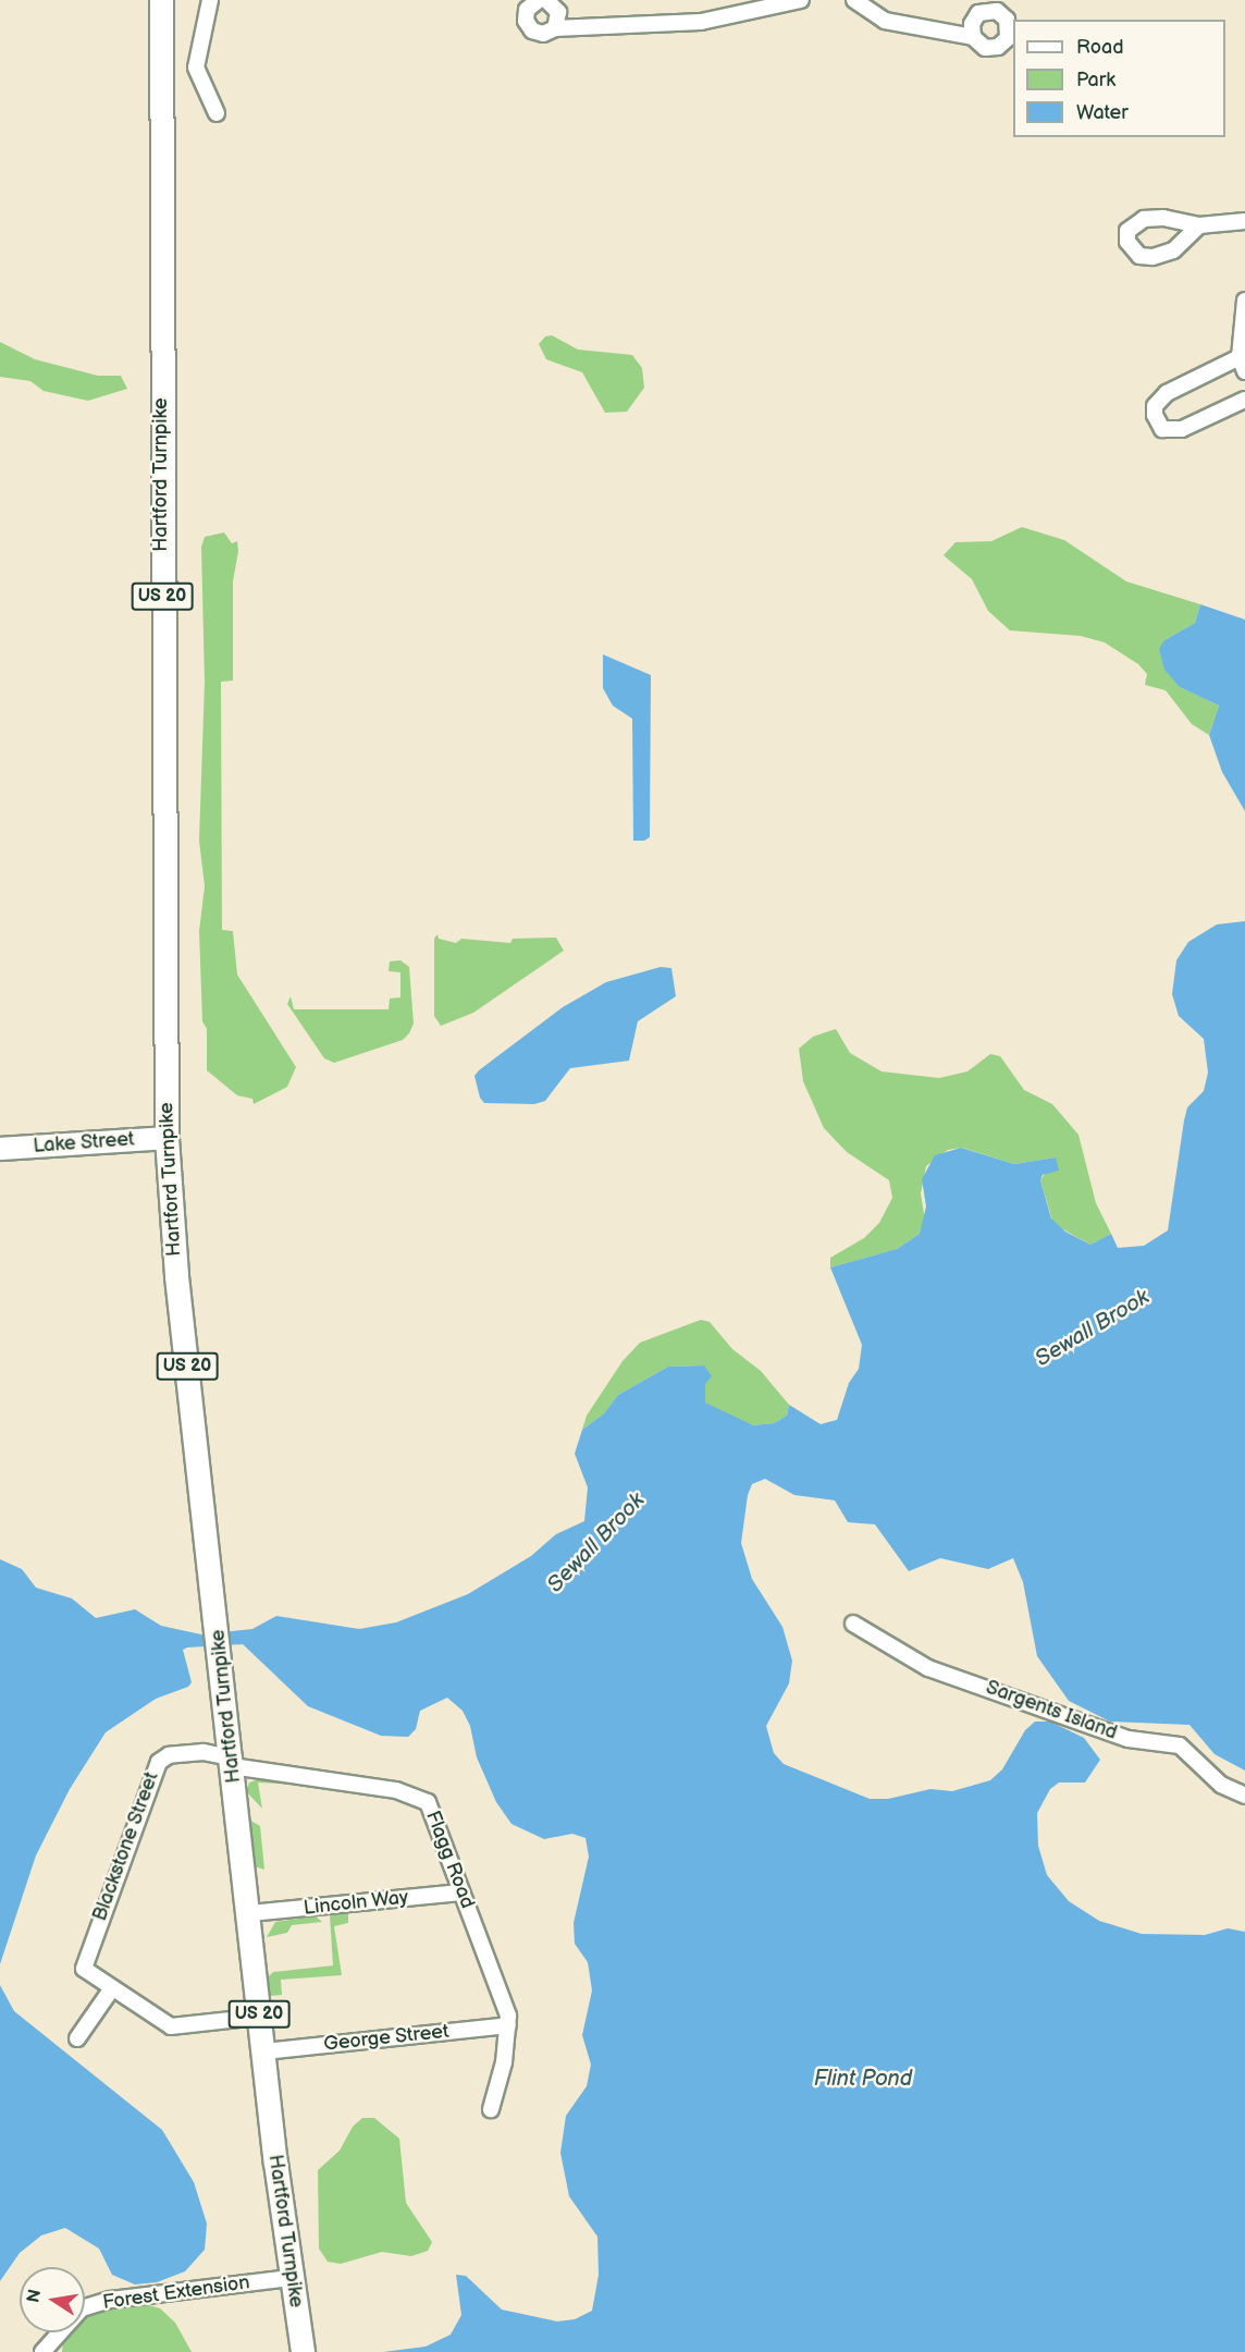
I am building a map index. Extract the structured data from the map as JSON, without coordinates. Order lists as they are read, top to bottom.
{
  "streets": {
    "main road": ["Hartford Turnpike", "US 20", "Lake Street"],
    "street": [
      "Sargents Island",
      "Blackstone Street",
      "Flagg Road",
      "Lincoln Way",
      "George Street",
      "Forest Extension"
    ]
  },
  "crossings": [
    ["Hartford Turnpike", "Lake Street"],
    ["Hartford Turnpike", "Blackstone Street"],
    ["Hartford Turnpike", "Flagg Road"],
    ["Hartford Turnpike", "Lincoln Way"],
    ["Hartford Turnpike", "George Street"],
    ["Hartford Turnpike", "Forest Extension"],
    ["Blackstone Street", "Flagg Road"],
    ["Flagg Road", "Lincoln Way"],
    ["Flagg Road", "George Street"]
  ],
  "water": ["Sewall Brook", "Flint Pond"],
  "legend": ["Road", "Park", "Water"],
  "north": "left"
}
